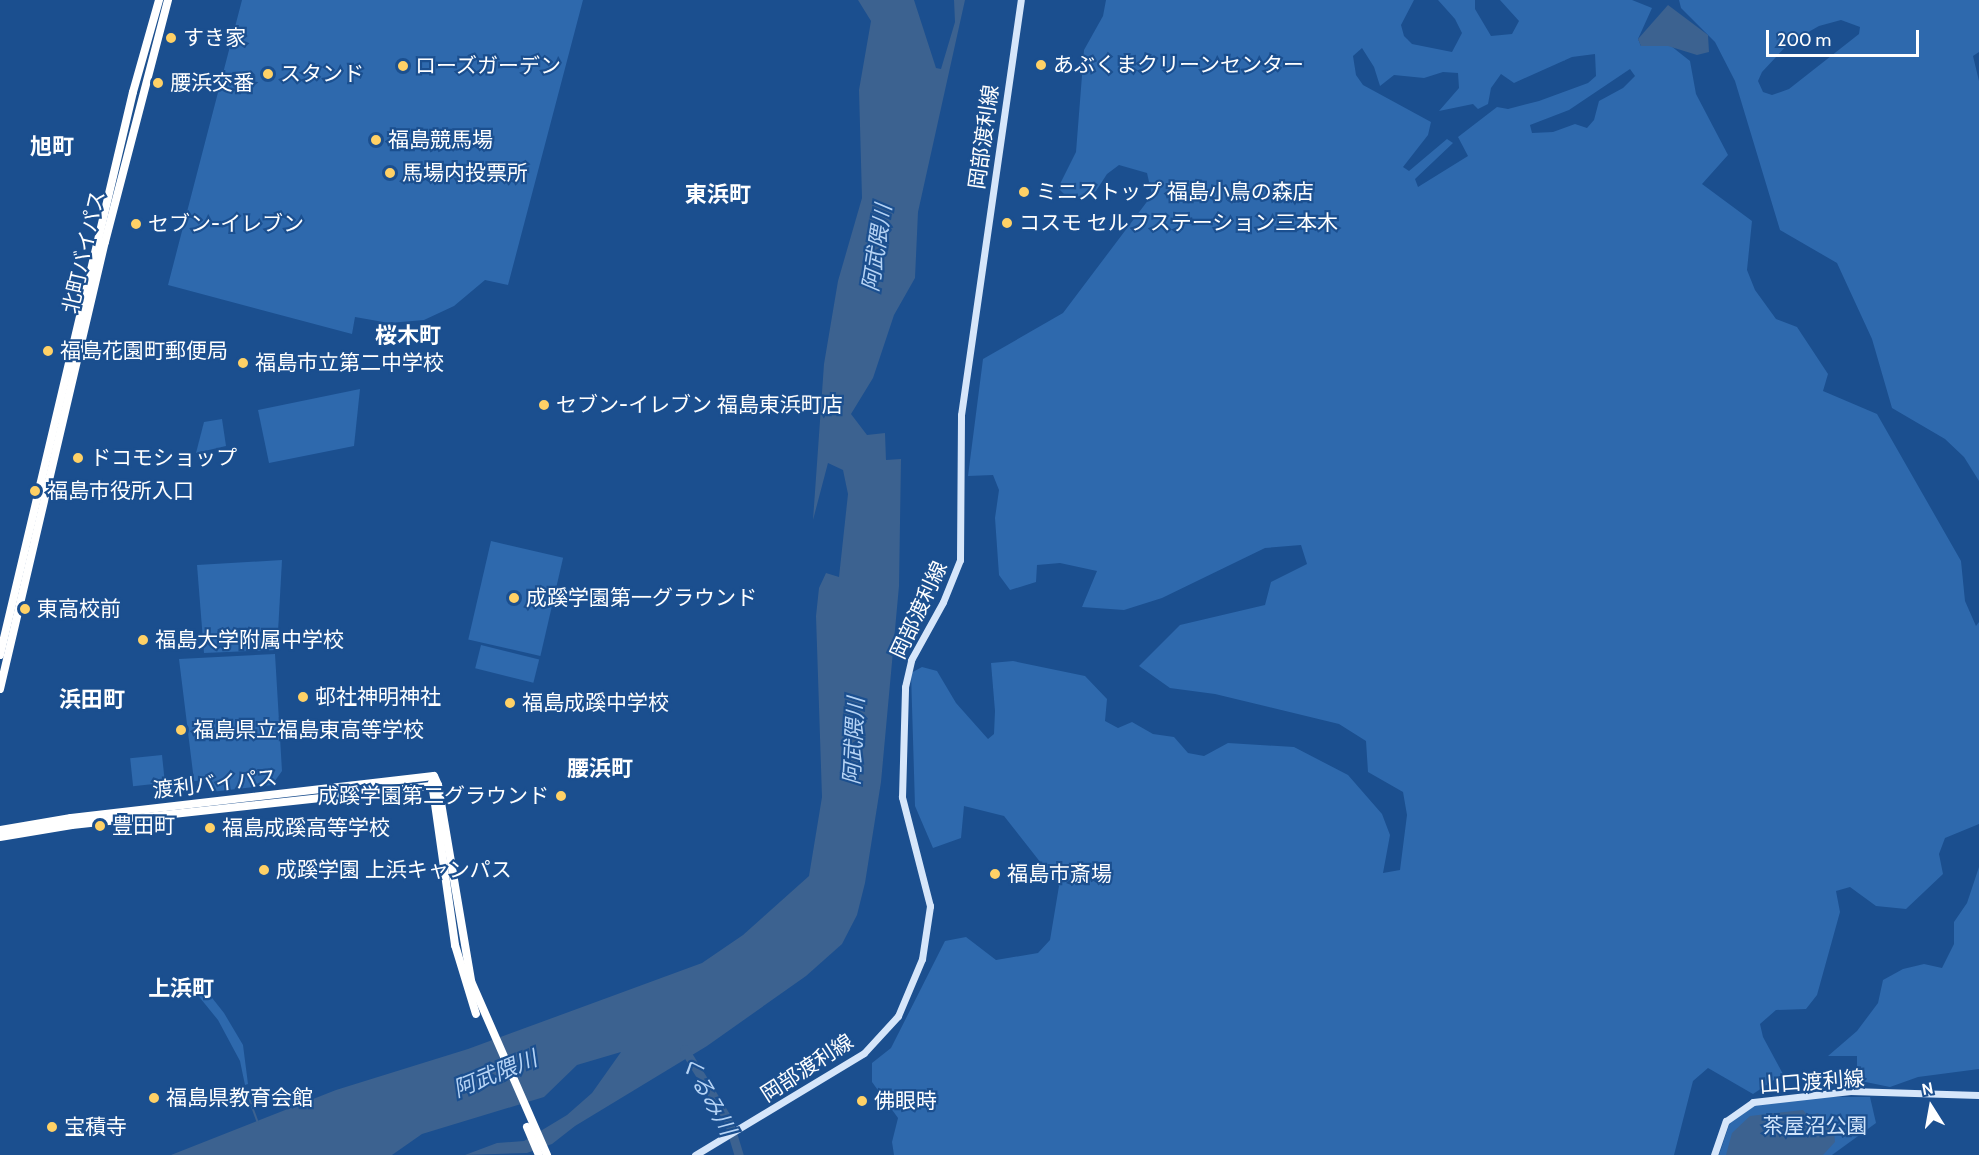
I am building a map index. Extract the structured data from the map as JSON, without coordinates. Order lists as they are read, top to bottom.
{
  "streets": {
    "highway": ["北町バイパス", "渡利バイパス"],
    "main road": ["岡部渡利線", "山口渡利線"]
  },
  "districts": [
    "旭町",
    "東浜町",
    "桜木町",
    "浜田町",
    "腰浜町",
    "上浜町"
  ],
  "water": ["阿武隈川", "くるみ川"],
  "parks": ["茶屋沼公園"],
  "places": [
    "すき家",
    "あぶくまクリーンセンター",
    "ローズガーデン",
    "スタンド",
    "腰浜交番",
    "福島競馬場",
    "馬場内投票所",
    "ミニストップ 福島小鳥の森店",
    "コスモ セルフステーション三本木",
    "セブン-イレブン",
    "福島花園町郵便局",
    "福島市立第二中学校",
    "セブン-イレブン 福島東浜町店",
    "ドコモショップ",
    "福島市役所入口",
    "成蹊学園第一グラウンド",
    "東高校前",
    "福島大学附属中学校",
    "邨社神明神社",
    "福島成蹊中学校",
    "福島県立福島東高等学校",
    "成蹊学園第二グラウンド",
    "豊田町",
    "福島成蹊高等学校",
    "成蹊学園 上浜キャンパス",
    "福島市斎場",
    "福島県教育会館",
    "佛眼時",
    "宝積寺"
  ],
  "scale_bar": "200 m",
  "north": "top"
}
